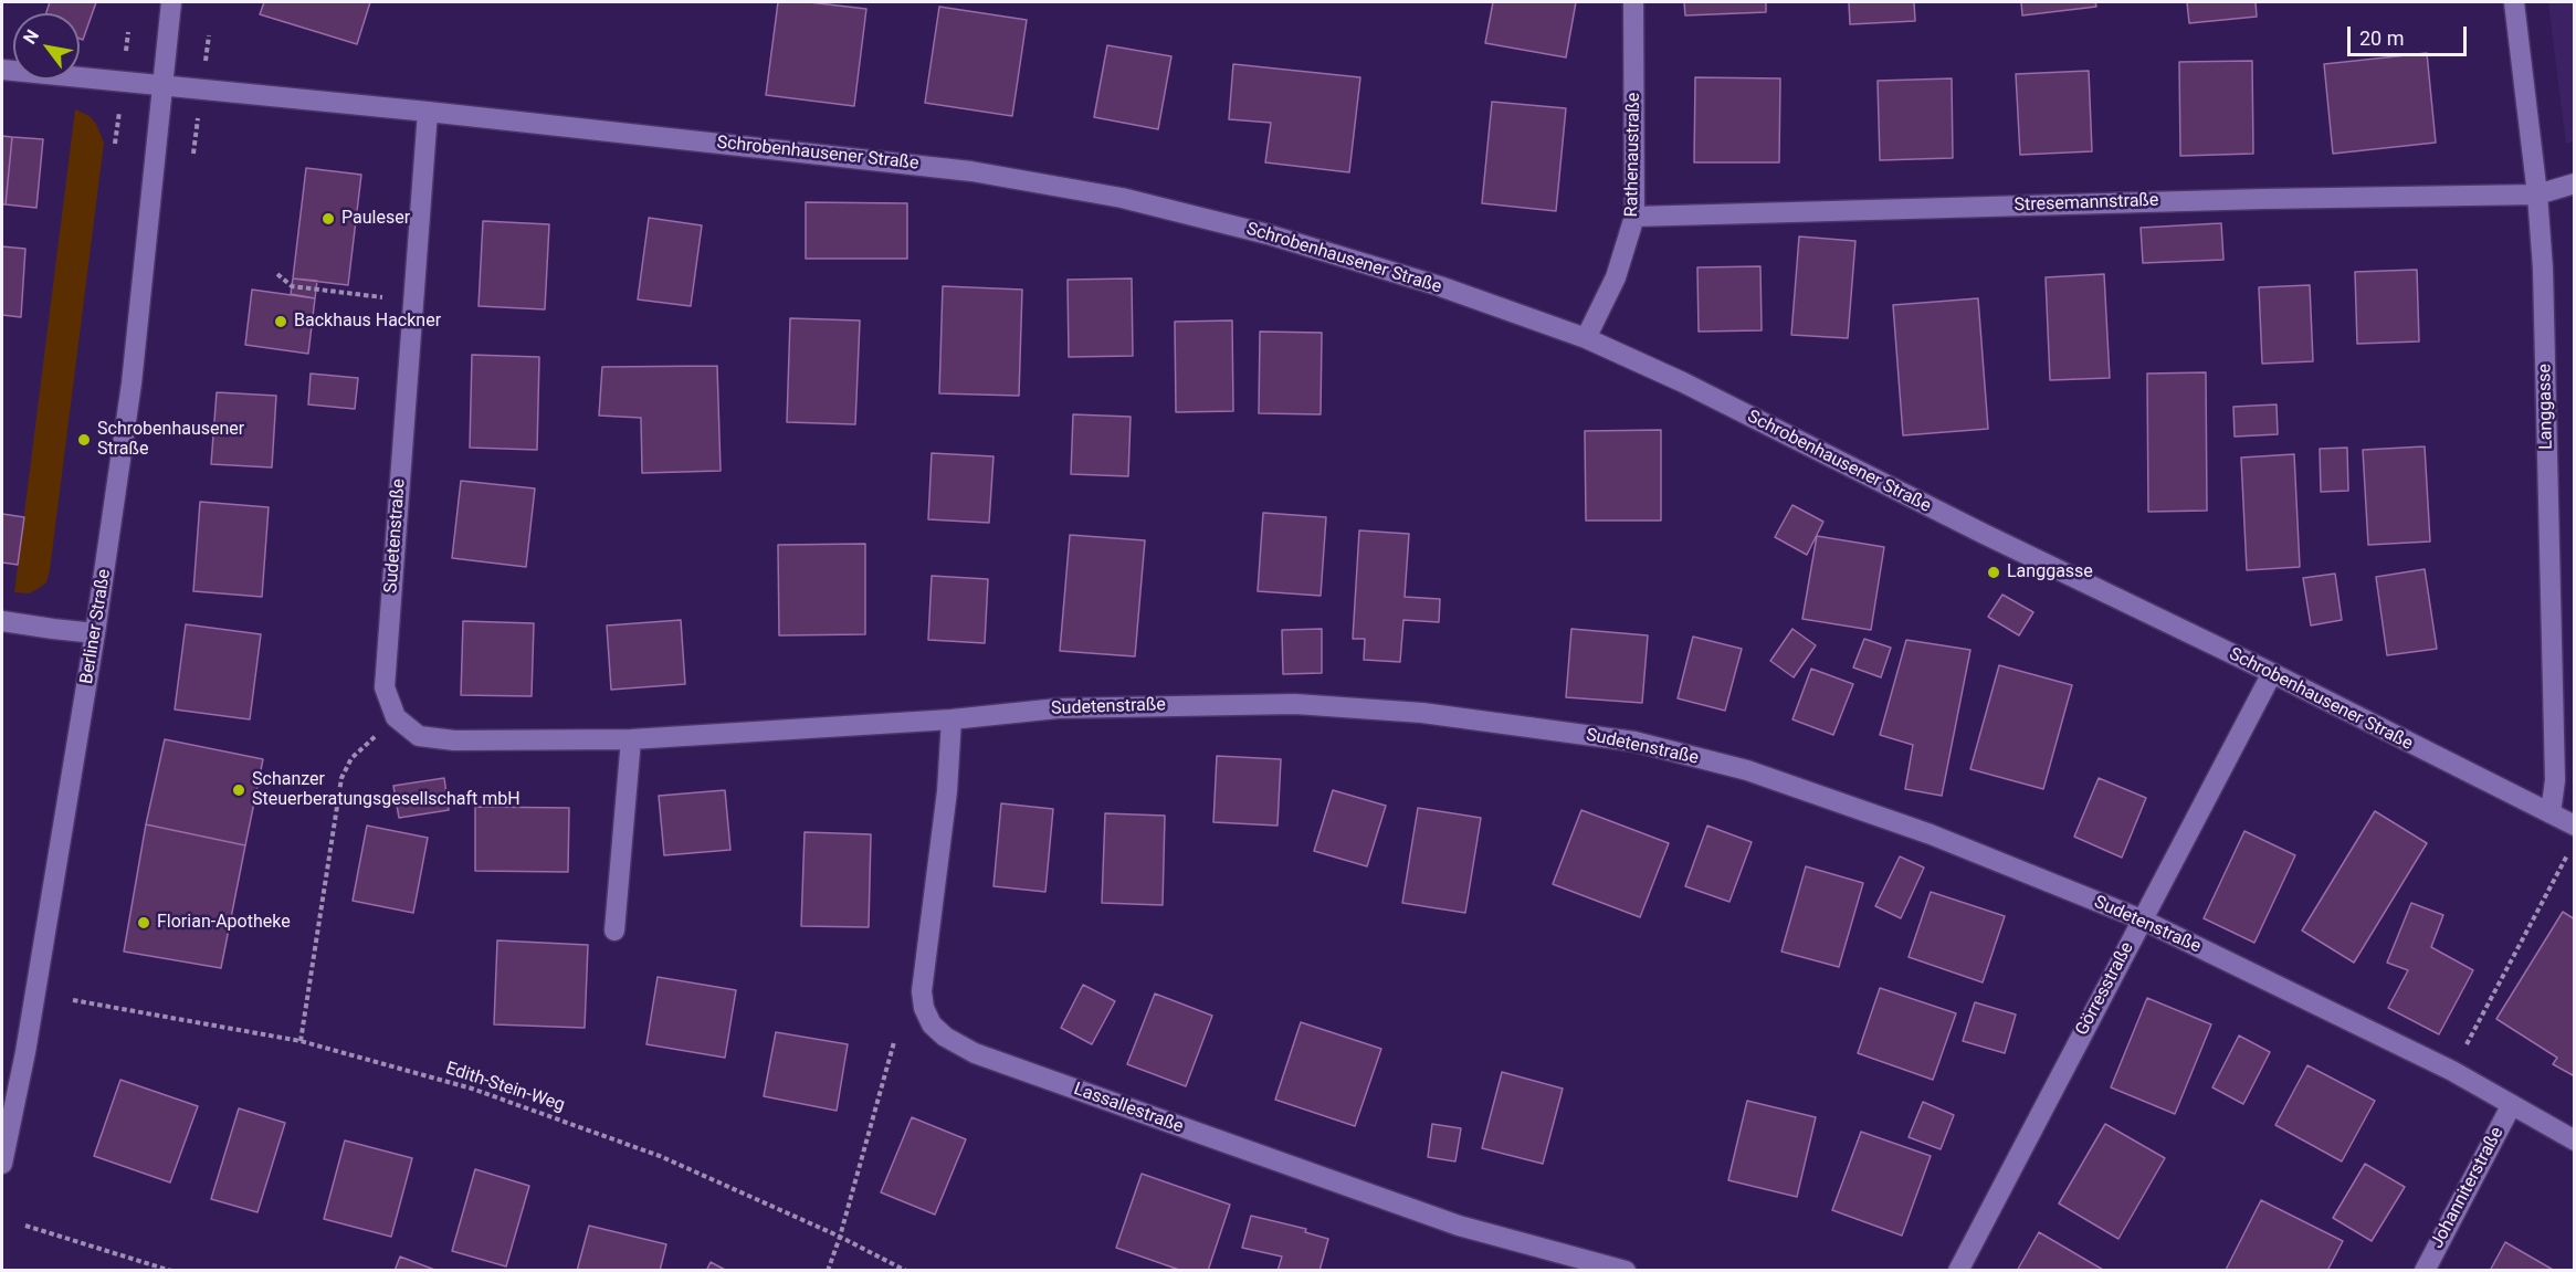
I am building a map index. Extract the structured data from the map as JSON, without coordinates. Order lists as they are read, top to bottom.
{
  "streets": {
    "street": [
      "Schrobenhausener Straße",
      "Rathenaustraße",
      "Stresemannstraße",
      "Langgasse",
      "Sudetenstraße",
      "Berliner Straße",
      "Görresstraße",
      "Lassallestraße",
      "Johanniterstraße"
    ],
    "path": ["Edith-Stein-Weg"]
  },
  "crossings": [
    ["Schrobenhausener Straße", "Rathenaustraße"],
    ["Schrobenhausener Straße", "Langgasse"],
    ["Schrobenhausener Straße", "Sudetenstraße"],
    ["Schrobenhausener Straße", "Berliner Straße"],
    ["Schrobenhausener Straße", "Görresstraße"],
    ["Rathenaustraße", "Stresemannstraße"],
    ["Stresemannstraße", "Langgasse"],
    ["Sudetenstraße", "Görresstraße"],
    ["Sudetenstraße", "Lassallestraße"],
    ["Sudetenstraße", "Johanniterstraße"]
  ],
  "places": [
    "Pauleser",
    "Backhaus Hackner",
    "Schrobenhausener Straße",
    "Langgasse",
    "Schanzer Steuerberatungsgesellschaft mbH",
    "Florian-Apotheke"
  ],
  "scale_bar": "20 m",
  "north": "top left"
}
